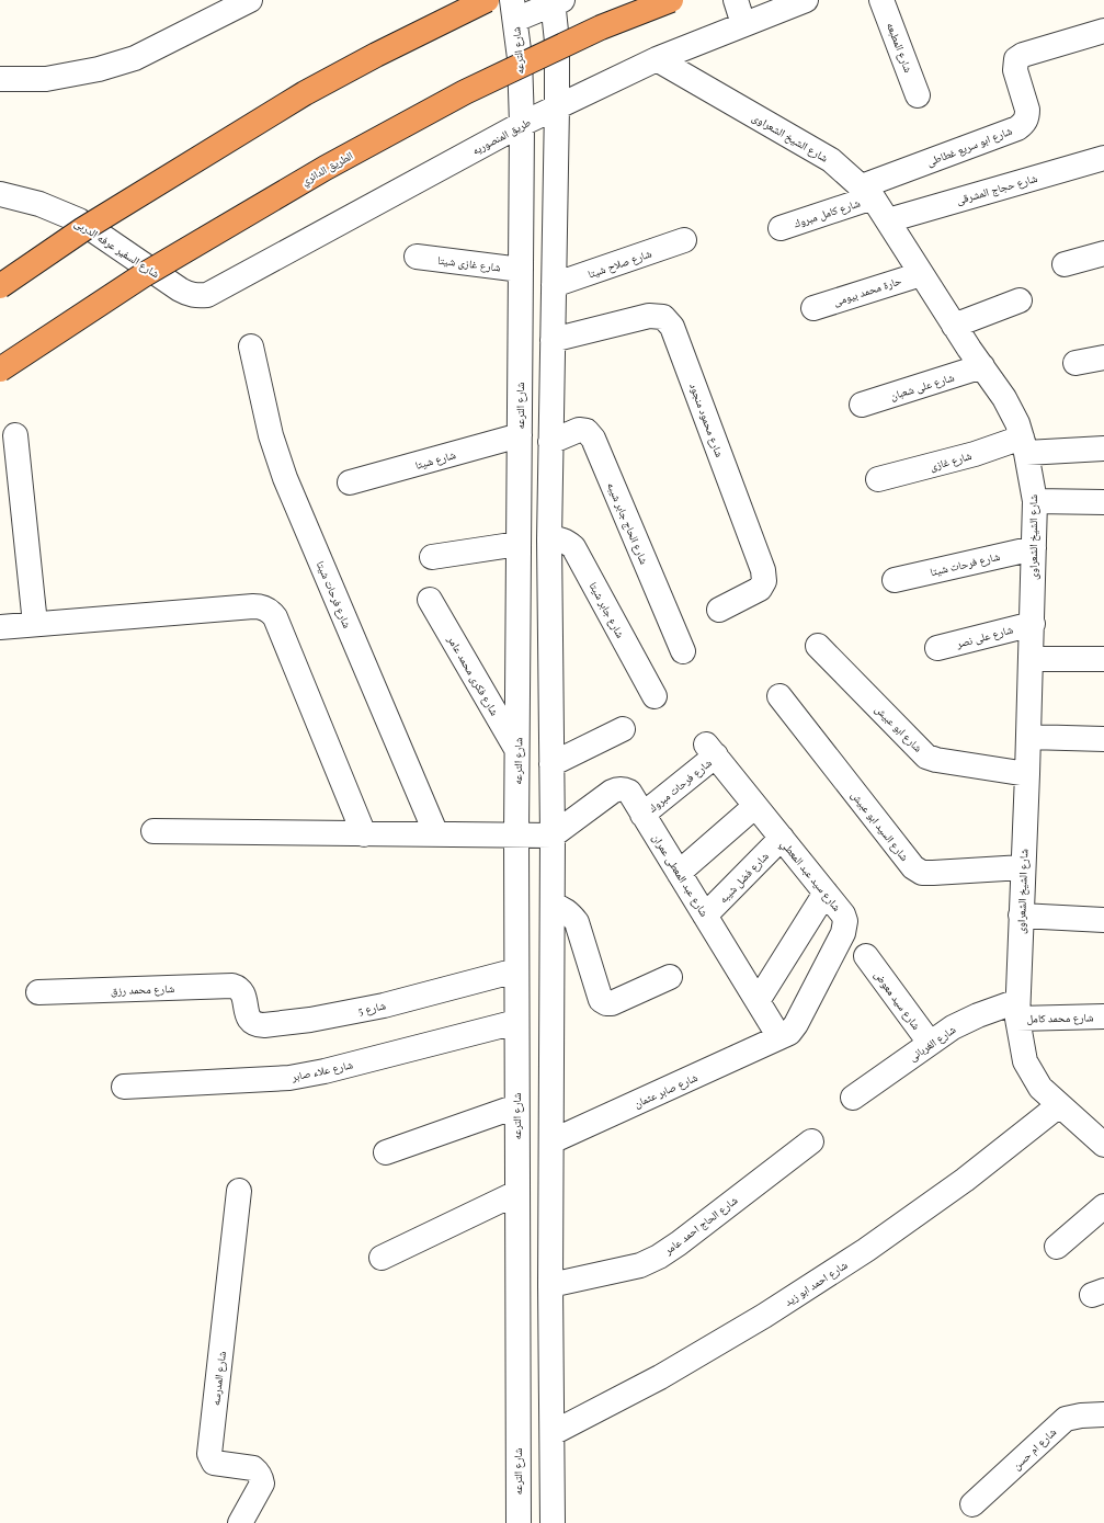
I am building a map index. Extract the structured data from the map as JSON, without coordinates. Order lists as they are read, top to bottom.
{
  "streets": {
    "highway": ["الطريق الدائري"],
    "street": [
      "شارع المطبعه",
      "شارع الترعه",
      "طريق المنصوريه",
      "شارع الشيخ الشعراوى",
      "شارع ابو سريع غطاطى",
      "شارع حجاج المشرقى",
      "شارع كامل مبروك",
      "شارع السفير عرفه الدربى",
      "شارع غازى شيتا",
      "شارع صلاح شيتا",
      "حارة محمد بيومى",
      "شارع على شعبان",
      "شارع محمود منجود",
      "شارع شيتا",
      "شارع غازى",
      "شارع الحاج جابر شيبه",
      "شارع فرحات شيتا",
      "شارع جابر شيتا",
      "شارع على نصر",
      "شارع فكرى محمد عامر",
      "شارع ابو عبيش",
      "شارع فرحات مبروك",
      "شارع السيد ابو عبيش",
      "شارع عبد المعطى عمران",
      "شارع سيد عبد المعطي",
      "شارع فضل شيبه",
      "شارع محمد رزق",
      "شارع سيد معوض",
      "شارع 5",
      "شارع محمد كامل",
      "شارع الغربانى",
      "شارع علاء صابر",
      "شارع صابر عثمان",
      "شارع الحاج احمد عامر",
      "شارع احمد ابو زيد",
      "شارع المدرسه",
      "شارع ام حسن"
    ]
  },
  "crossings": [
    ["شارع الترعه", "طريق المنصوريه"],
    ["شارع الترعه", "شارع غازى شيتا"],
    ["شارع الترعه", "شارع شيتا"],
    ["شارع الترعه", "شارع فكرى محمد عامر"],
    ["شارع الترعه", "شارع 5"],
    ["شارع الترعه", "شارع علاء صابر"],
    ["طريق المنصوريه", "شارع الشيخ الشعراوى"],
    ["طريق المنصوريه", "شارع السفير عرفه الدربى"],
    ["شارع الشيخ الشعراوى", "شارع ابو سريع غطاطى"],
    ["شارع الشيخ الشعراوى", "شارع حجاج المشرقى"],
    ["شارع الشيخ الشعراوى", "شارع كامل مبروك"],
    ["شارع الشيخ الشعراوى", "حارة محمد بيومى"],
    ["شارع الشيخ الشعراوى", "شارع على شعبان"],
    ["شارع الشيخ الشعراوى", "شارع غازى"],
    ["شارع الشيخ الشعراوى", "شارع فرحات شيتا"],
    ["شارع الشيخ الشعراوى", "شارع على نصر"],
    ["شارع الشيخ الشعراوى", "شارع ابو عبيش"],
    ["شارع الشيخ الشعراوى", "شارع السيد ابو عبيش"],
    ["شارع الشيخ الشعراوى", "شارع محمد كامل"],
    ["شارع الشيخ الشعراوى", "شارع الغربانى"],
    ["شارع الشيخ الشعراوى", "شارع احمد ابو زيد"],
    ["شارع ابو سريع غطاطى", "شارع كامل مبروك"],
    ["شارع فرحات مبروك", "شارع عبد المعطى عمران"],
    ["شارع فرحات مبروك", "شارع سيد عبد المعطي"],
    ["شارع عبد المعطى عمران", "شارع سيد عبد المعطي"],
    ["شارع عبد المعطى عمران", "شارع فضل شيبه"],
    ["شارع عبد المعطى عمران", "شارع صابر عثمان"],
    ["شارع سيد عبد المعطي", "شارع فضل شيبه"],
    ["شارع سيد عبد المعطي", "شارع صابر عثمان"],
    ["شارع محمد رزق", "شارع 5"],
    ["شارع سيد معوض", "شارع الغربانى"],
    ["شارع محمد كامل", "شارع الغربانى"]
  ]
}
